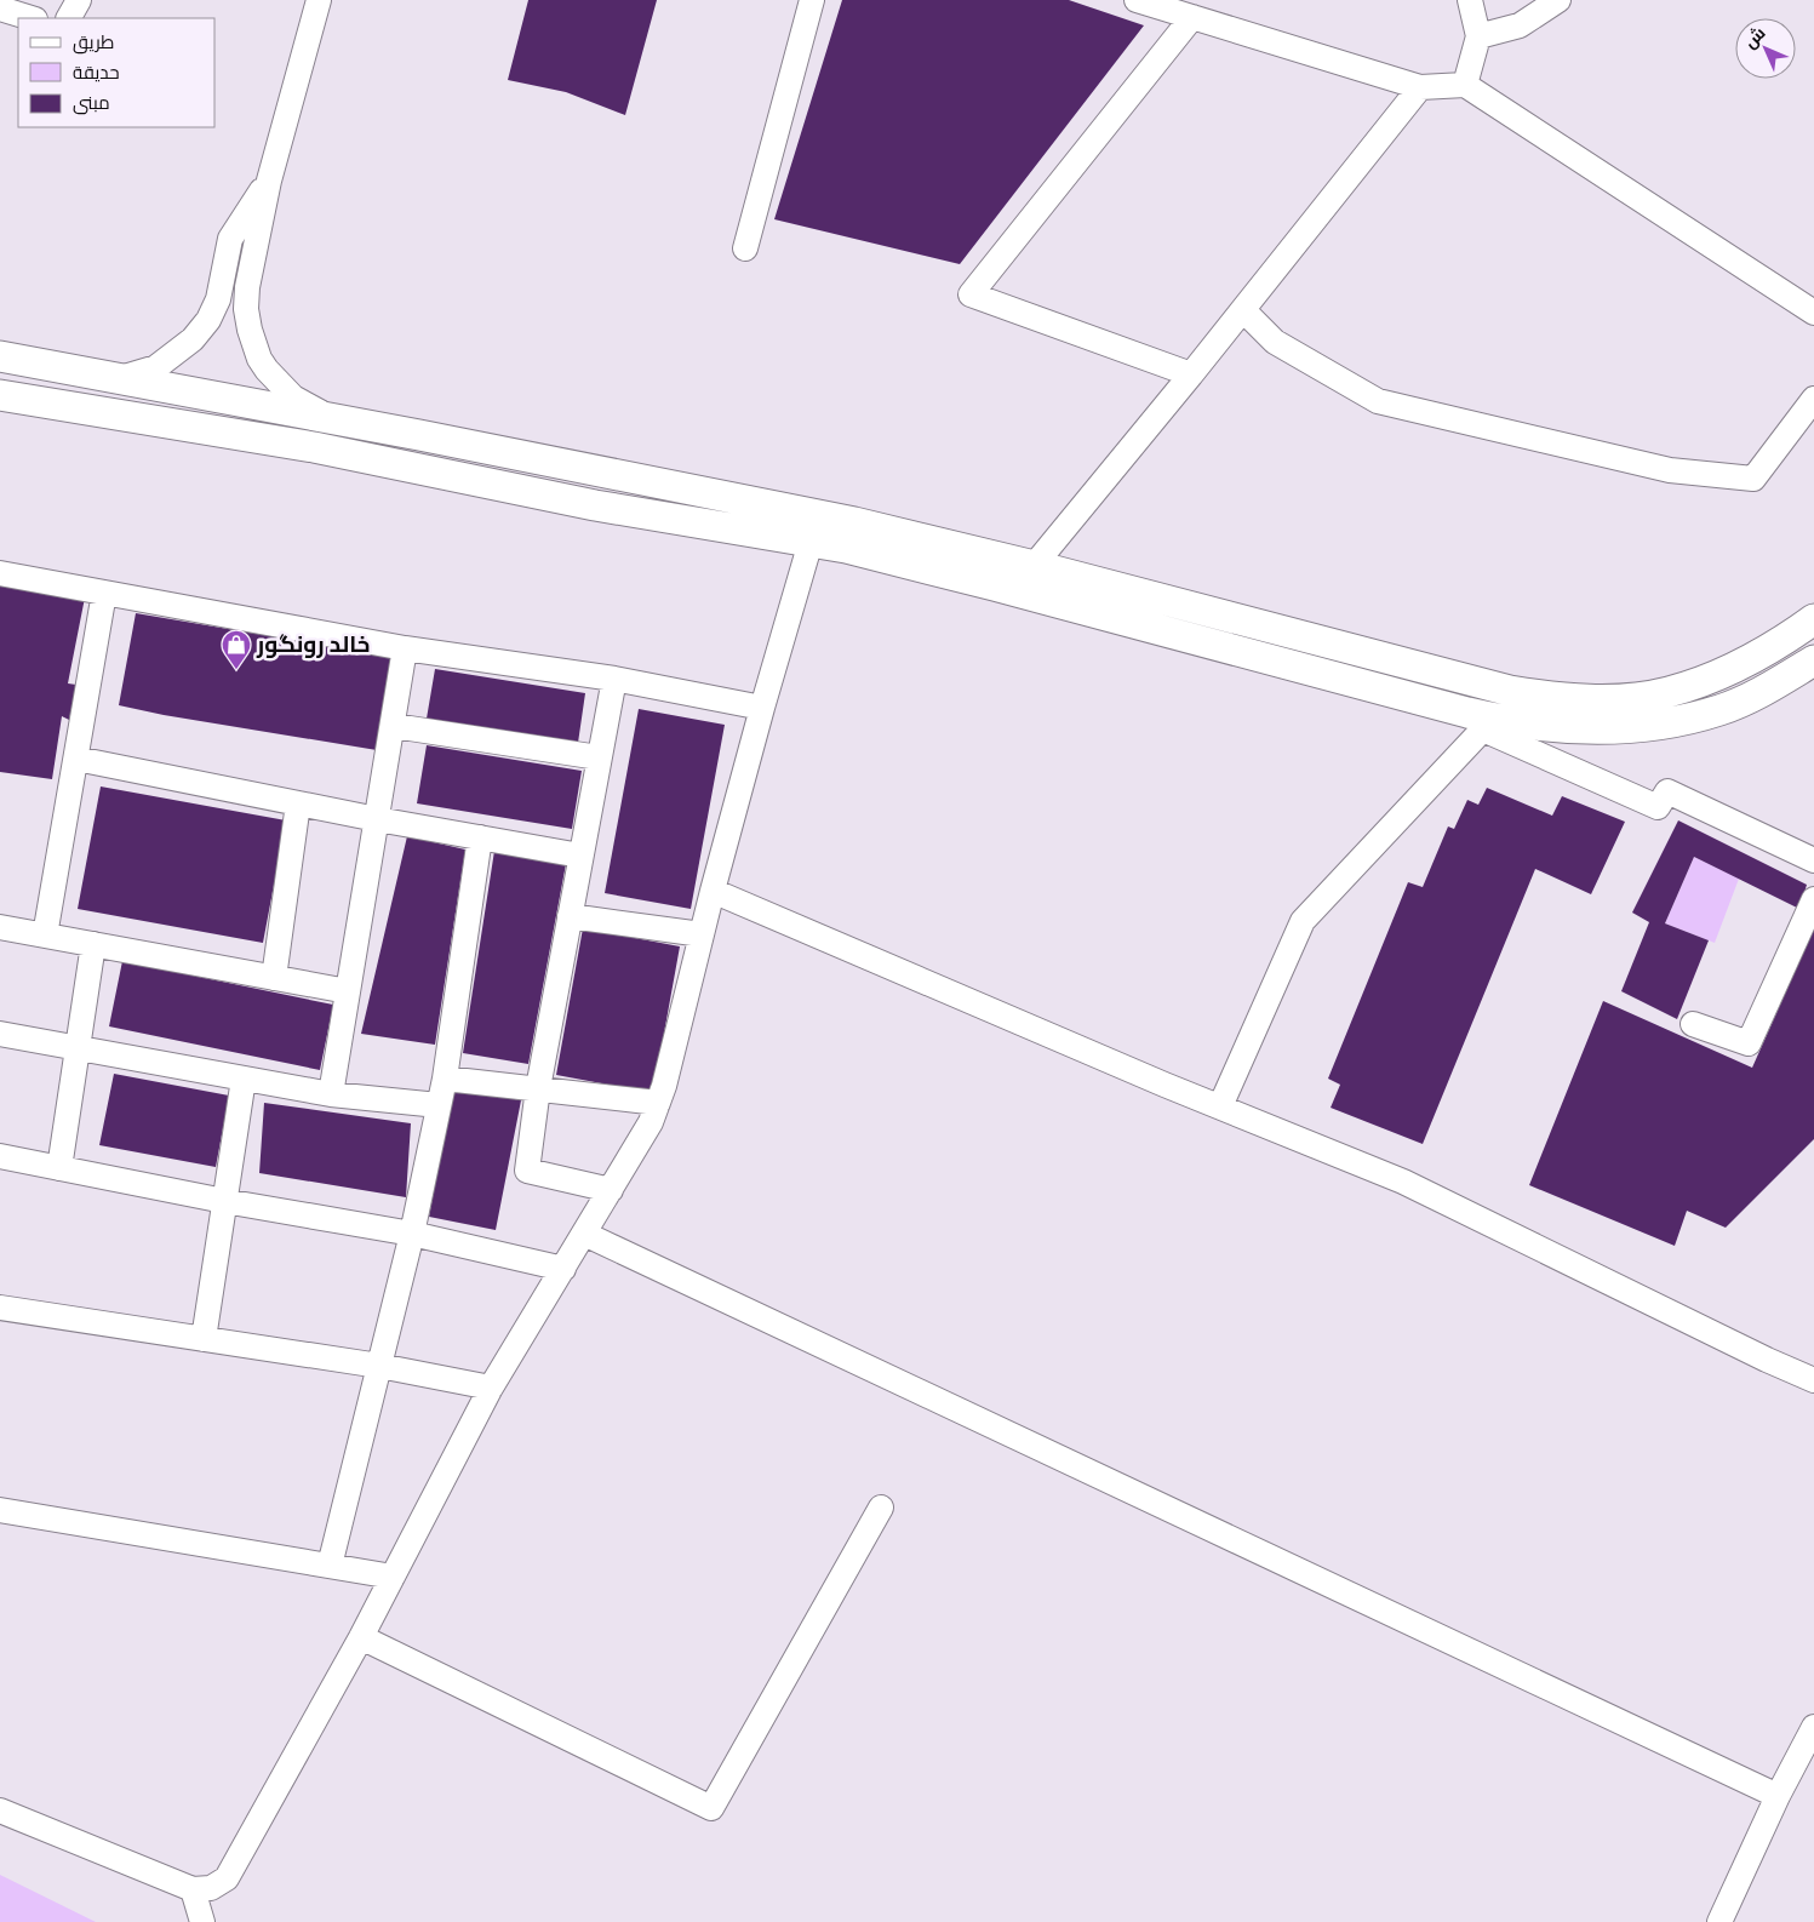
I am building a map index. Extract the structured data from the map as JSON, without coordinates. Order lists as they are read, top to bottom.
{
  "places": {
    "shop": ["خالد رونگور"]
  },
  "legend": ["طريق", "حديقة", "مبنى"],
  "north": "top left"
}
